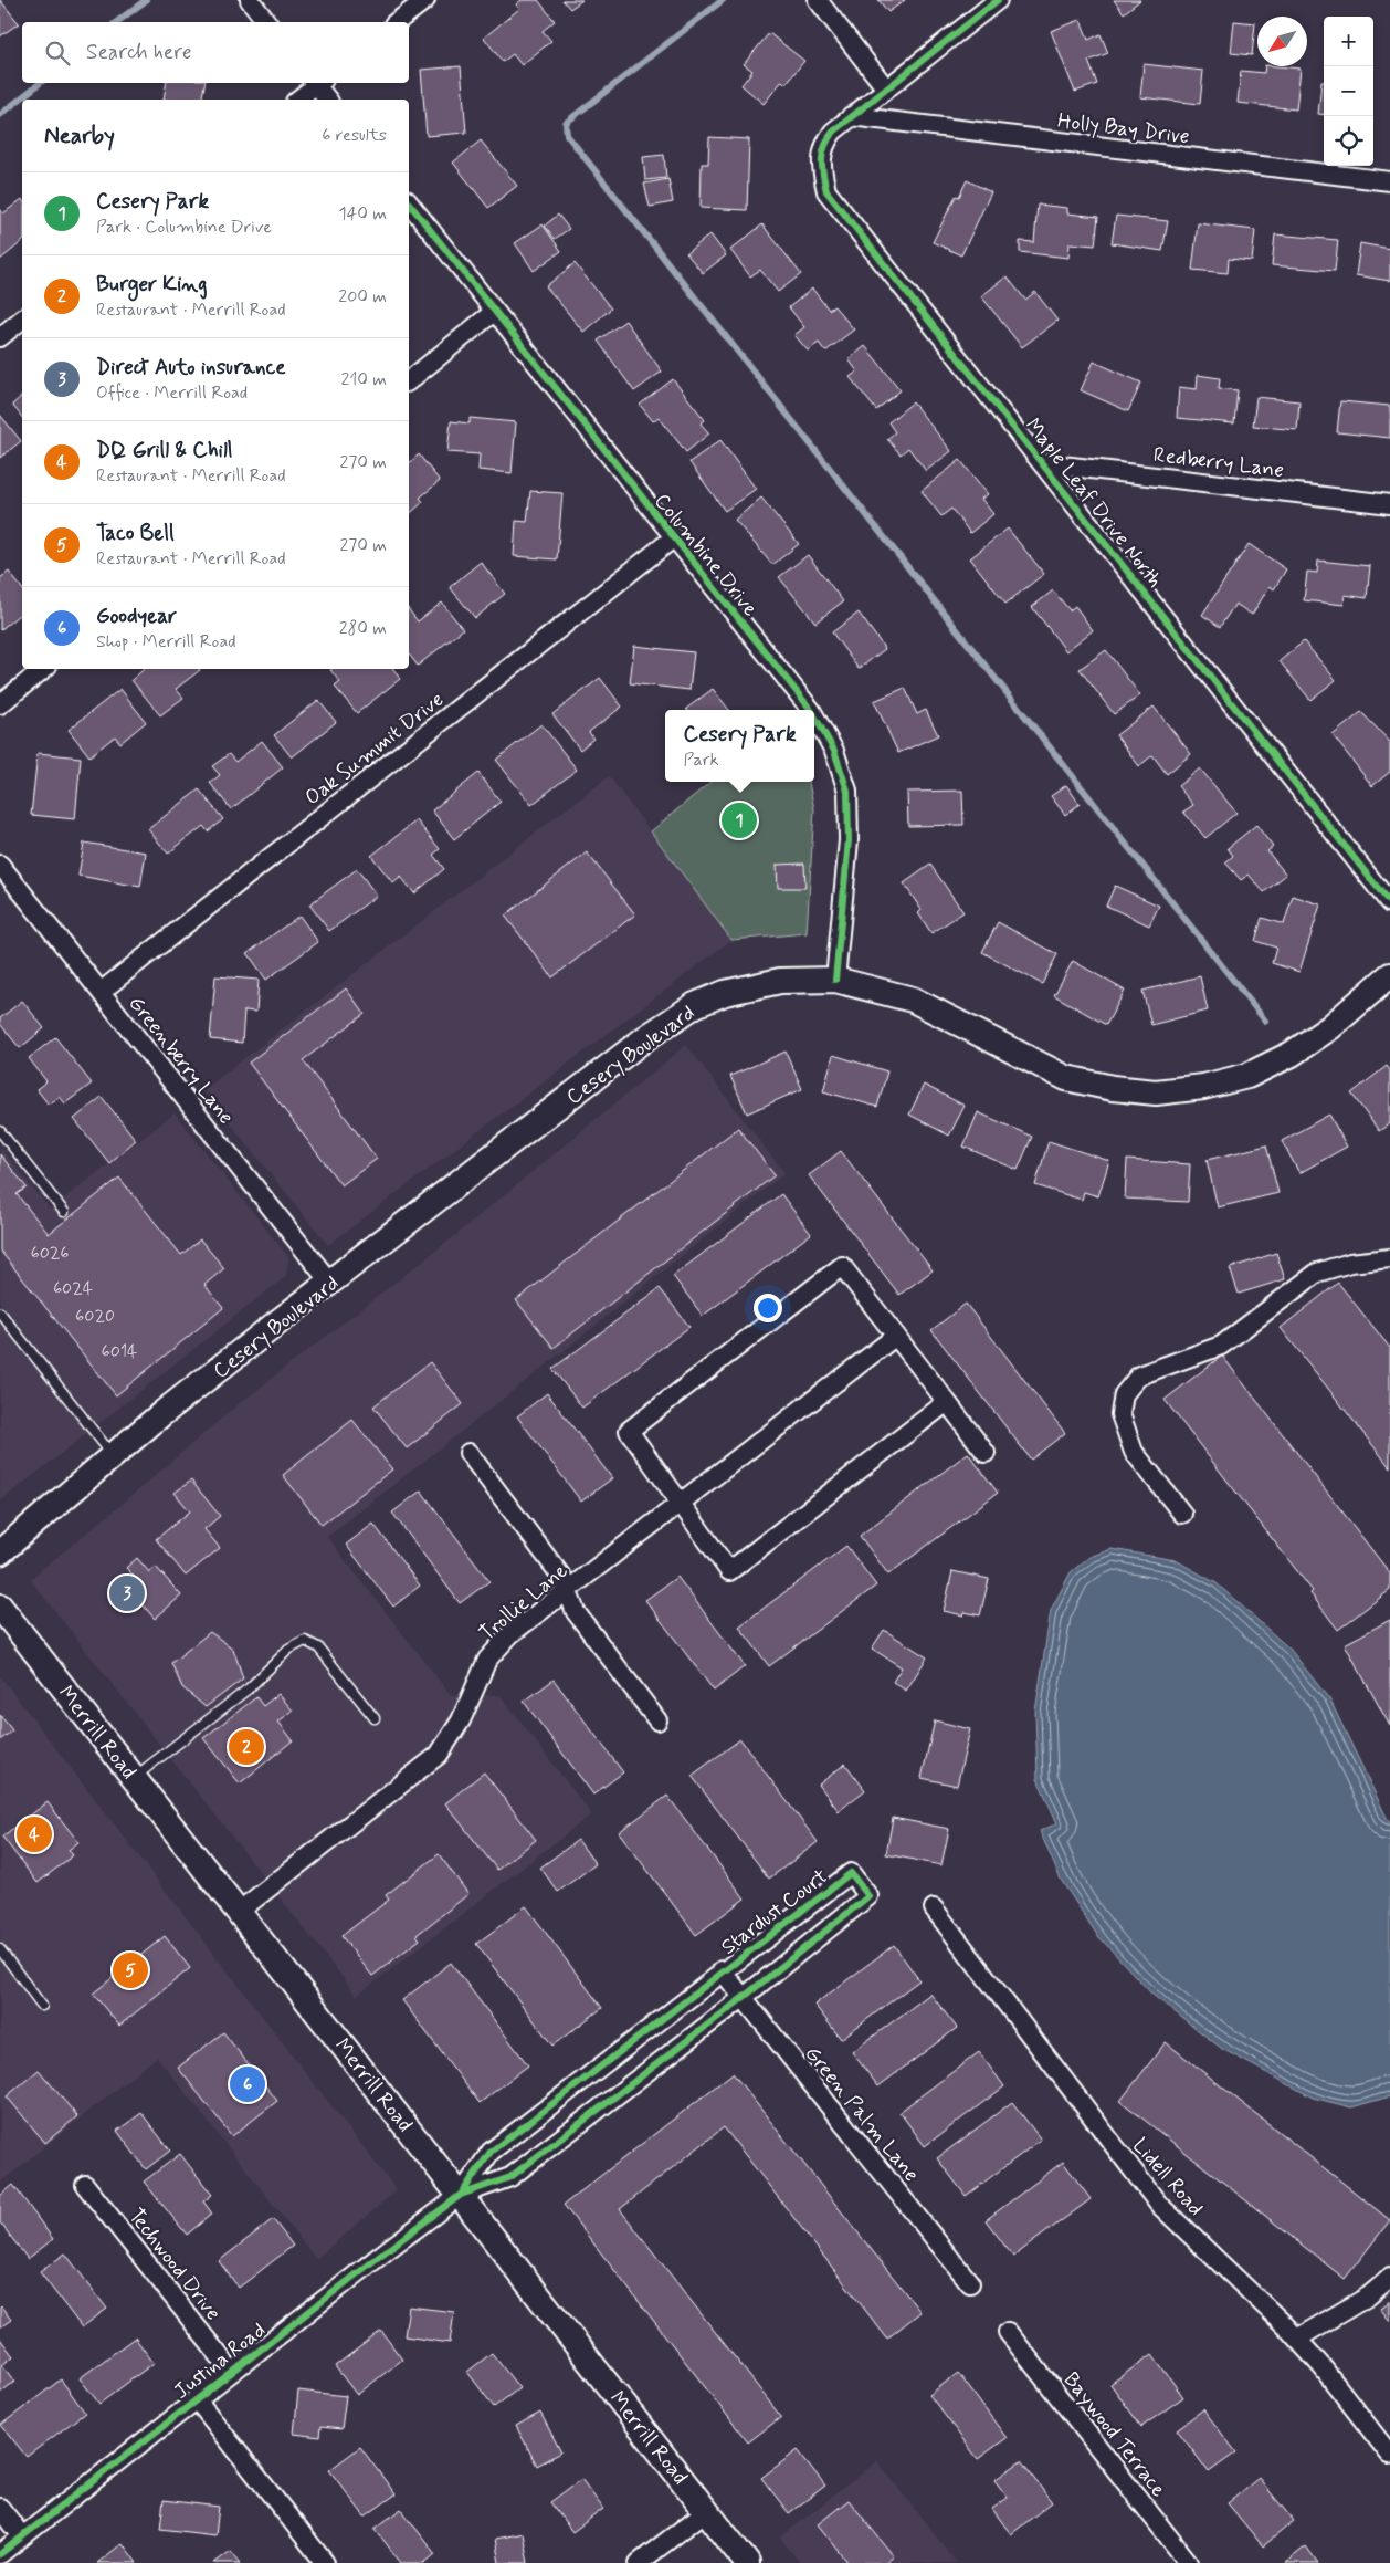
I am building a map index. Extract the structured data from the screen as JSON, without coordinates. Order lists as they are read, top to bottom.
{
  "streets": {
    "main road": ["Cesery Boulevard", "Merrill Road"],
    "street": [
      "Holly Bay Drive",
      "Redberry Lane",
      "Maple Leaf Drive North",
      "Columbine Drive",
      "Oak Summit Drive",
      "Greenberry Lane",
      "Trollie Lane",
      "Stardust Court",
      "Green Palm Lane",
      "Lidell Road",
      "Techwood Drive",
      "Justina Road",
      "Baywood Terrace"
    ]
  },
  "crossings": [
    ["Holly Bay Drive", "Maple Leaf Drive North"],
    ["Redberry Lane", "Maple Leaf Drive North"],
    ["Columbine Drive", "Oak Summit Drive"],
    ["Columbine Drive", "Cesery Boulevard"],
    ["Oak Summit Drive", "Greenberry Lane"],
    ["Cesery Boulevard", "Greenberry Lane"],
    ["Trollie Lane", "Merrill Road"],
    ["Merrill Road", "Stardust Court"],
    ["Merrill Road", "Justina Road"],
    ["Stardust Court", "Green Palm Lane"],
    ["Stardust Court", "Justina Road"],
    ["Techwood Drive", "Justina Road"]
  ],
  "house_numbers": [
    "6026",
    "6024",
    "6020",
    "6014"
  ],
  "north": "bottom left",
  "page": {
    "map_buttons": ["+", "−"],
    "search": "Search here",
    "heading": ["Nearby", "6 results"],
    "list": [
      {
        "mark": "1",
        "name": "Cesery Park",
        "note": "Park · Columbine Drive",
        "value": "140 m"
      },
      {
        "mark": "2",
        "name": "Burger King",
        "note": "Restaurant · Merrill Road",
        "value": "200 m"
      },
      {
        "mark": "3",
        "name": "Direct Auto insurance",
        "note": "Office · Merrill Road",
        "value": "210 m"
      },
      {
        "mark": "4",
        "name": "DQ Grill & Chill",
        "note": "Restaurant · Merrill Road",
        "value": "270 m"
      },
      {
        "mark": "5",
        "name": "Taco Bell",
        "note": "Restaurant · Merrill Road",
        "value": "270 m"
      },
      {
        "mark": "6",
        "name": "Goodyear",
        "note": "Shop · Merrill Road",
        "value": "280 m"
      }
    ],
    "popup": ["Cesery Park", "Park"],
    "pins": [
      "1",
      "3",
      "2",
      "4",
      "5",
      "6"
    ]
  }
}
